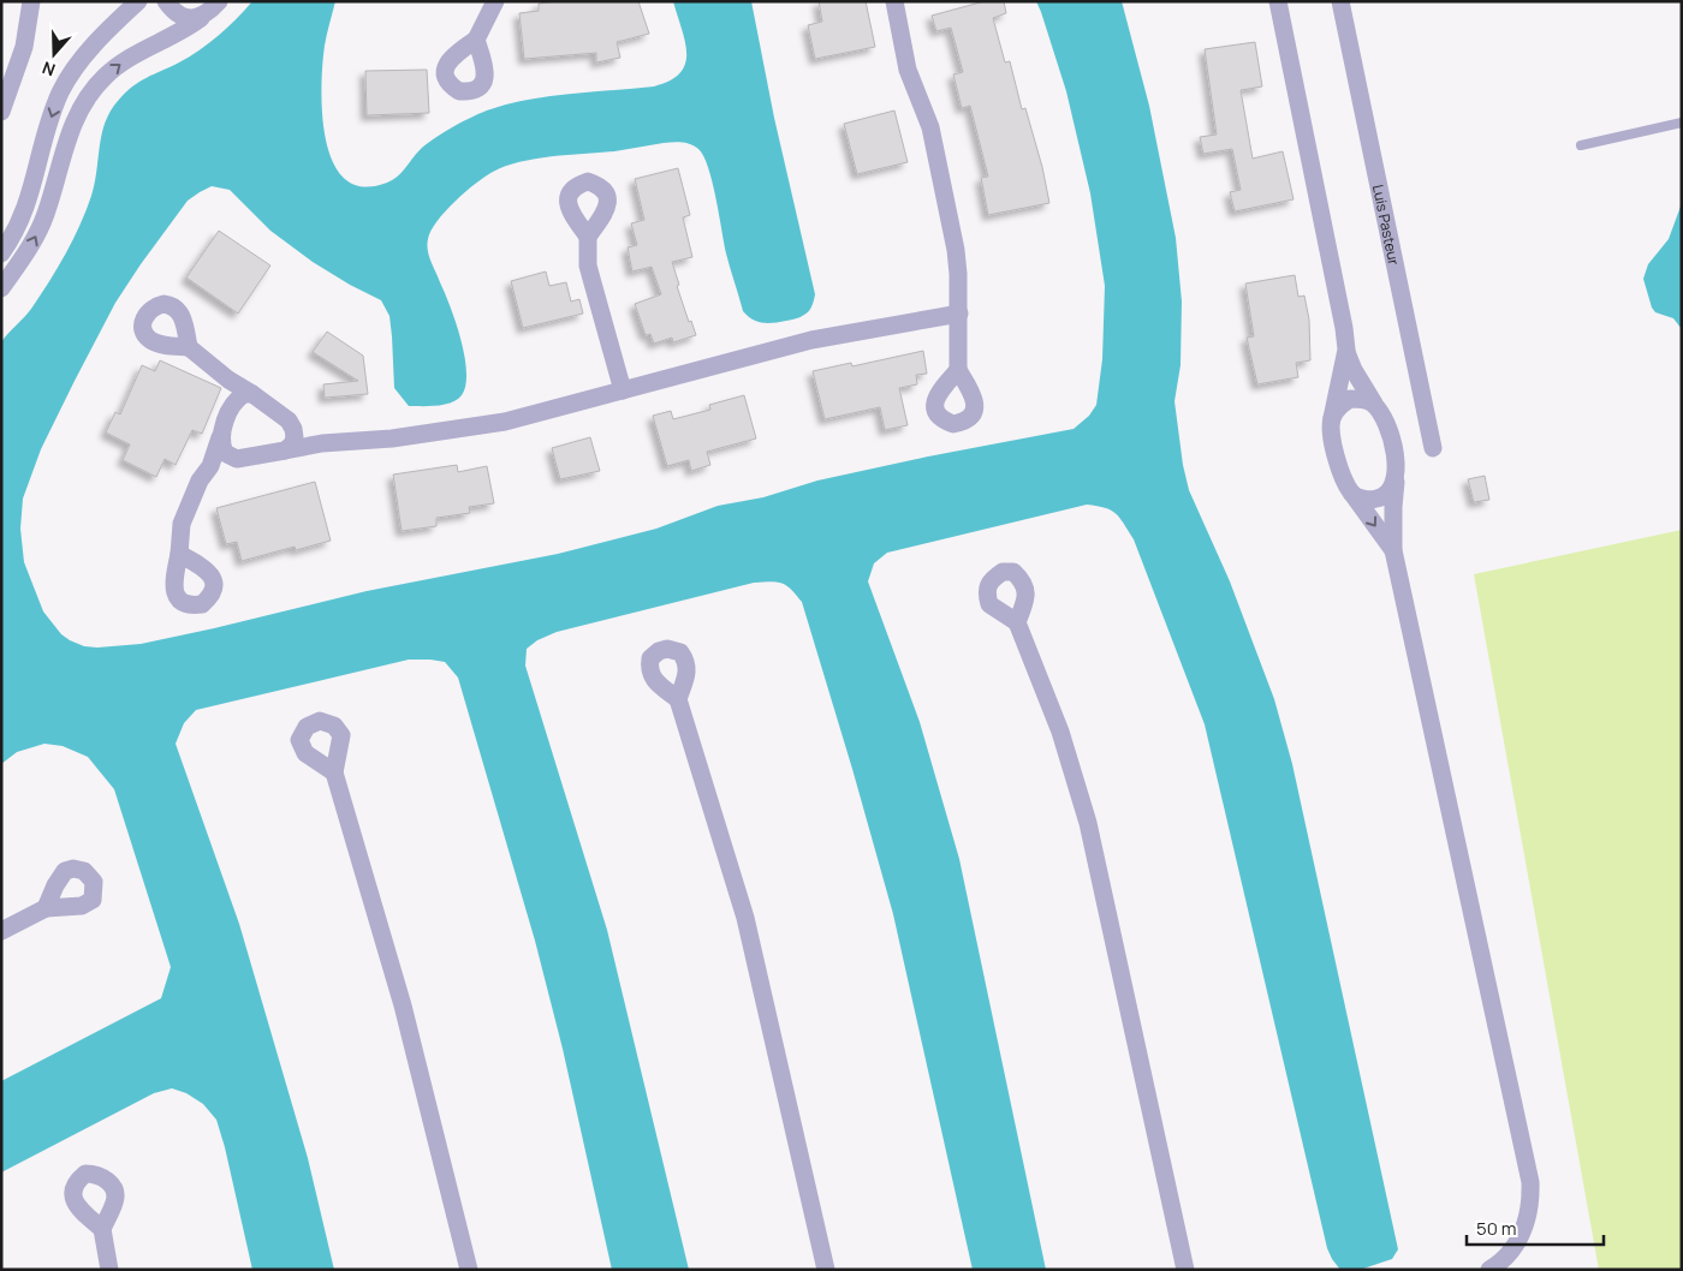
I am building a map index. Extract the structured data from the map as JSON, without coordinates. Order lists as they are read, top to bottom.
{
  "streets": {
    "street": ["Luis Pasteur"]
  },
  "scale_bar": "50 m",
  "north": "bottom"
}
